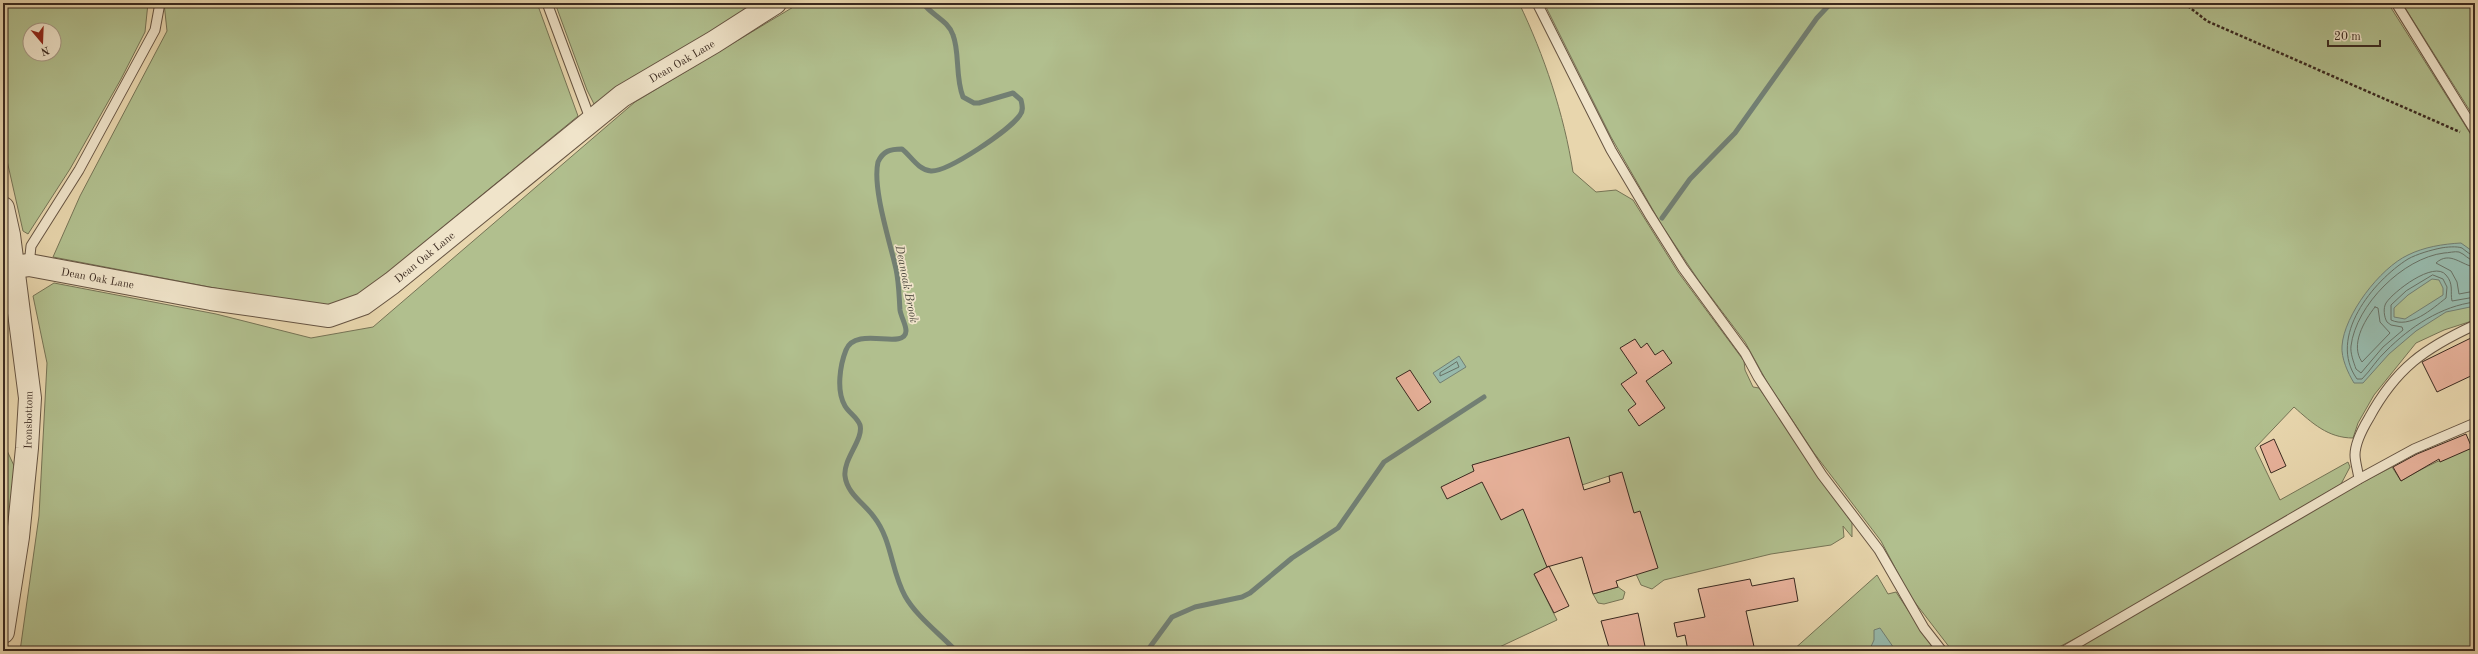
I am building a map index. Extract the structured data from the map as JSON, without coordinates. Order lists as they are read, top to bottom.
{
  "streets": {
    "street": ["Dean Oak Lane", "Ironsbottom"]
  },
  "crossings": [
    ["Dean Oak Lane", "Ironsbottom"]
  ],
  "water": ["Deanoak Brook"],
  "scale_bar": "20 m",
  "north": "bottom"
}
